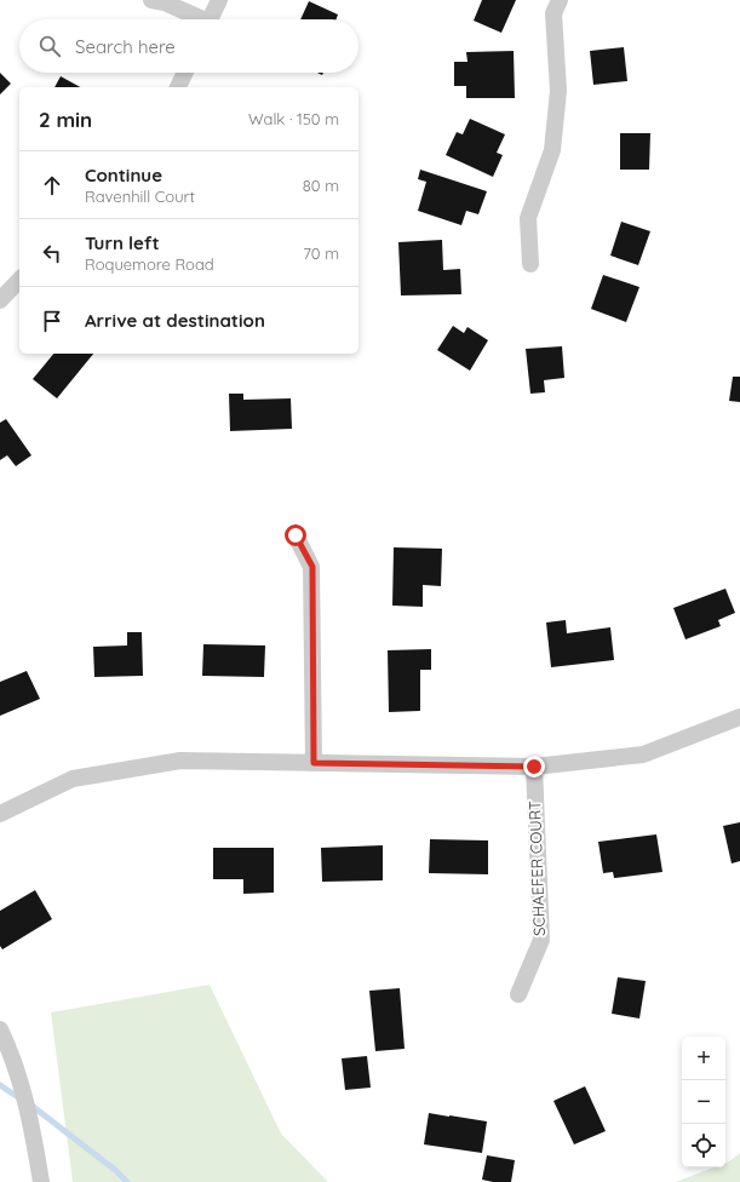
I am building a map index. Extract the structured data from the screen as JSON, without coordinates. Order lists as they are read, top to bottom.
{
  "streets": {
    "street": ["SCHAEFER COURT"]
  },
  "page": {
    "search": "Search here",
    "heading": ["2 min", "Walk · 150 m"],
    "list": [
      ["Continue", "Ravenhill Court", "80 m"],
      ["Turn left", "Roquemore Road", "70 m"],
      "Arrive at destination"
    ],
    "map_buttons": ["+", "−"]
  }
}
